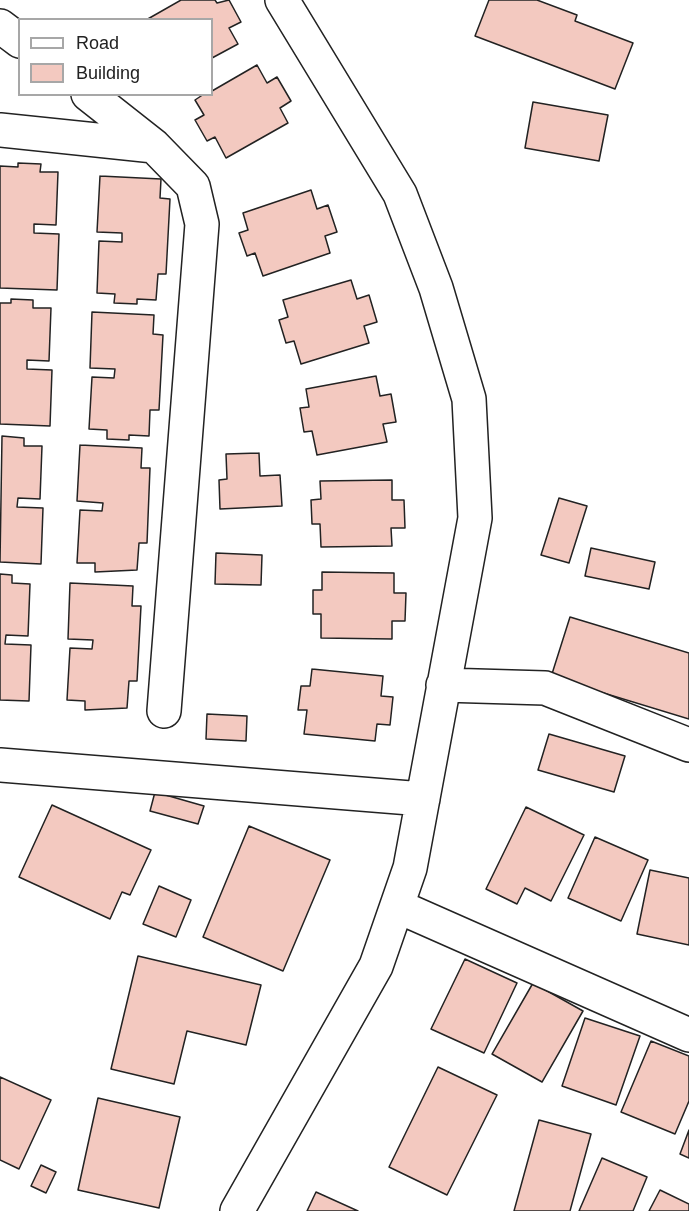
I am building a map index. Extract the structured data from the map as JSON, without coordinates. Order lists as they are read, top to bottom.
{
  "legend": ["Road", "Building"]
}
